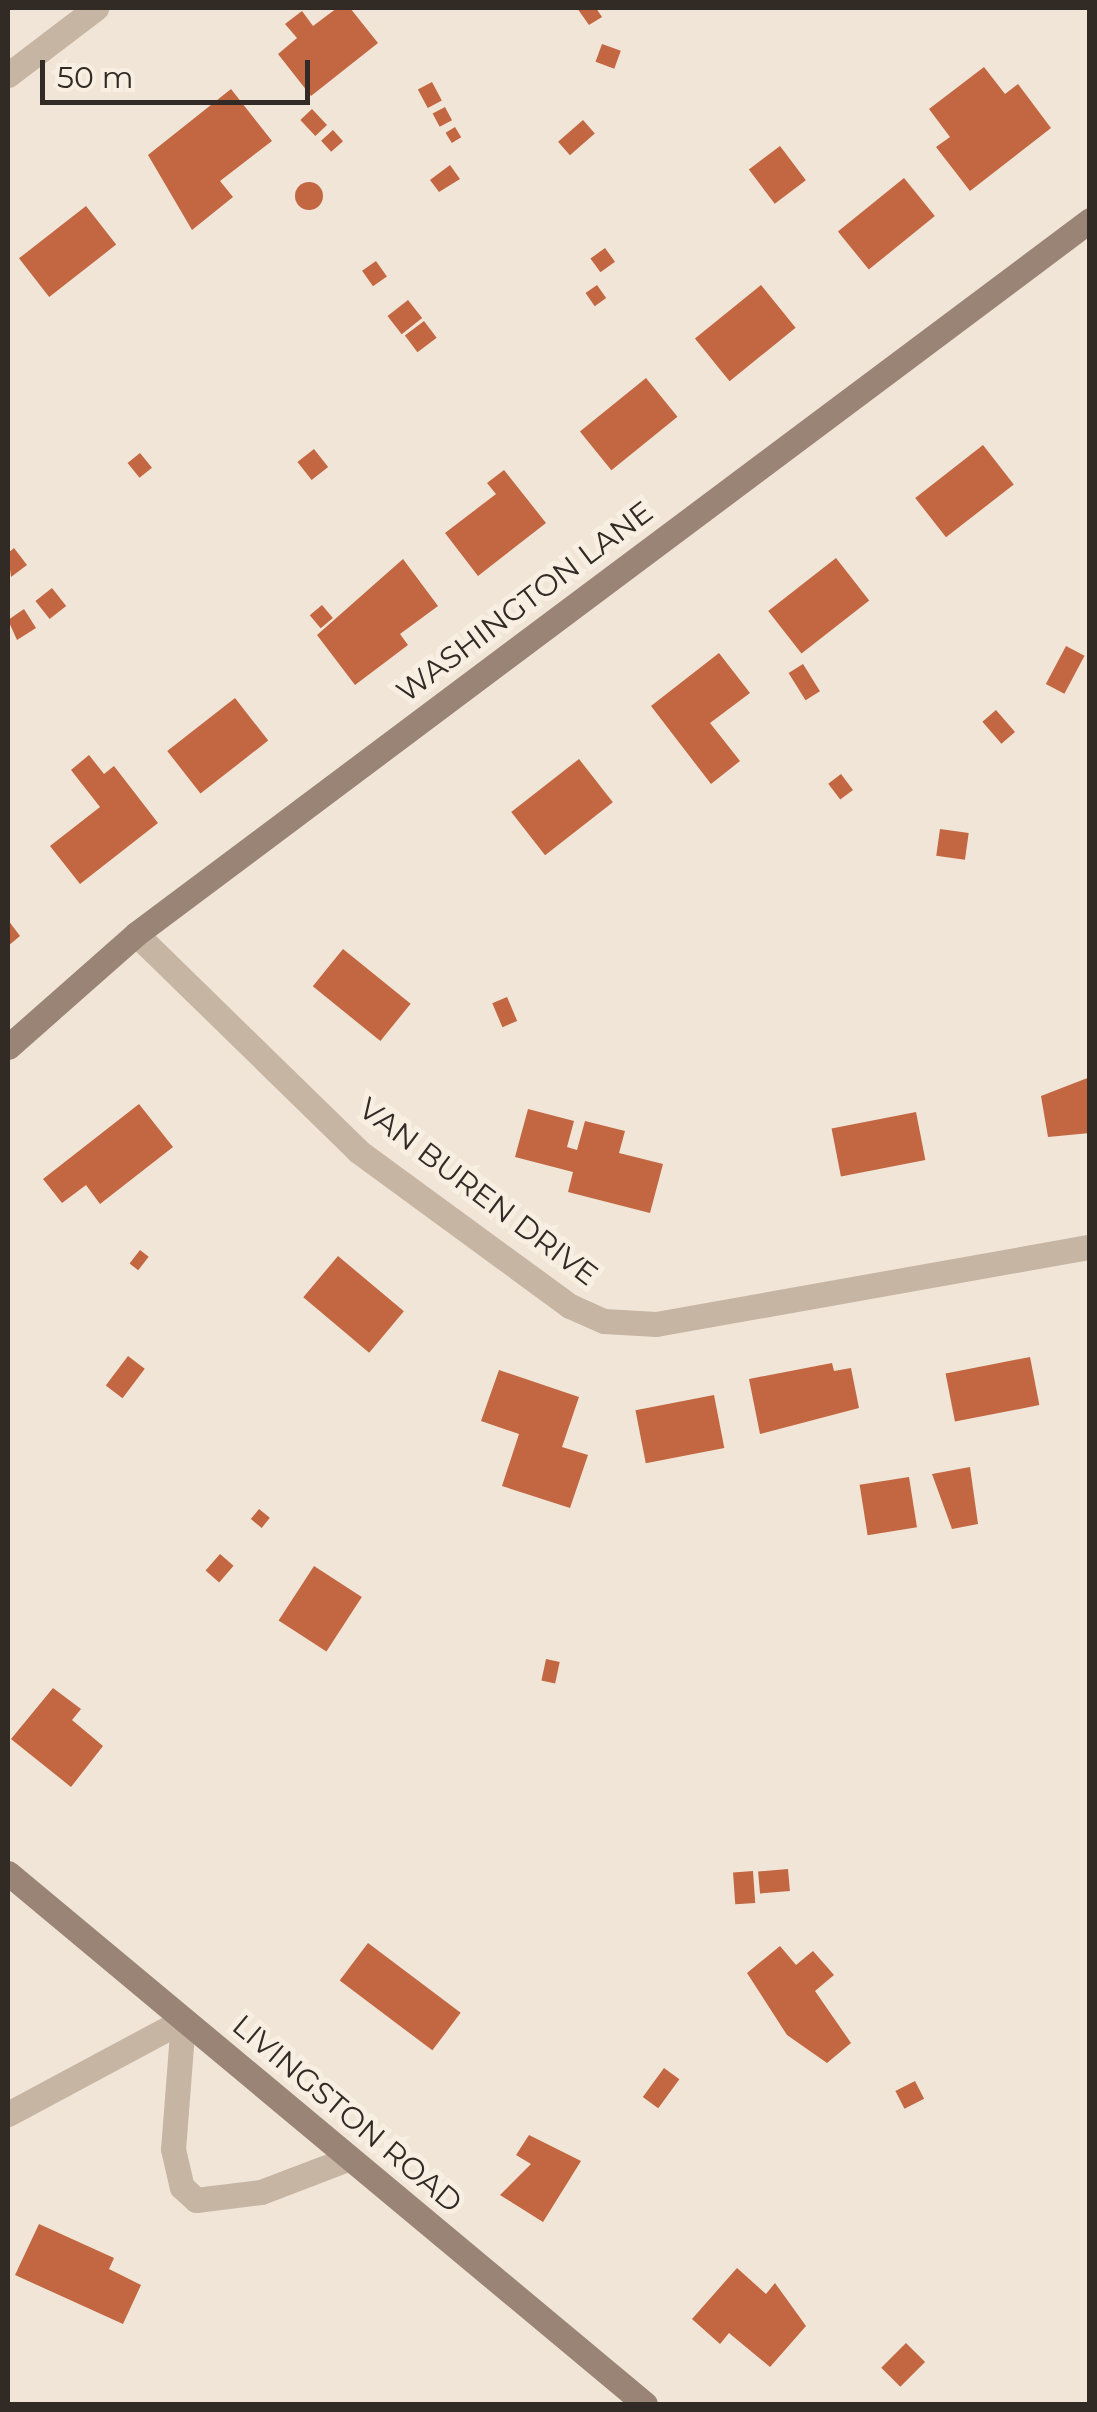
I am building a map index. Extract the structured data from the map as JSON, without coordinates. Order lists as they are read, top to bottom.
{
  "streets": {
    "main road": ["WASHINGTON LANE", "LIVINGSTON ROAD"],
    "street": ["VAN BUREN DRIVE"]
  },
  "crossings": [
    ["WASHINGTON LANE", "VAN BUREN DRIVE"]
  ],
  "scale_bar": "50 m"
}
